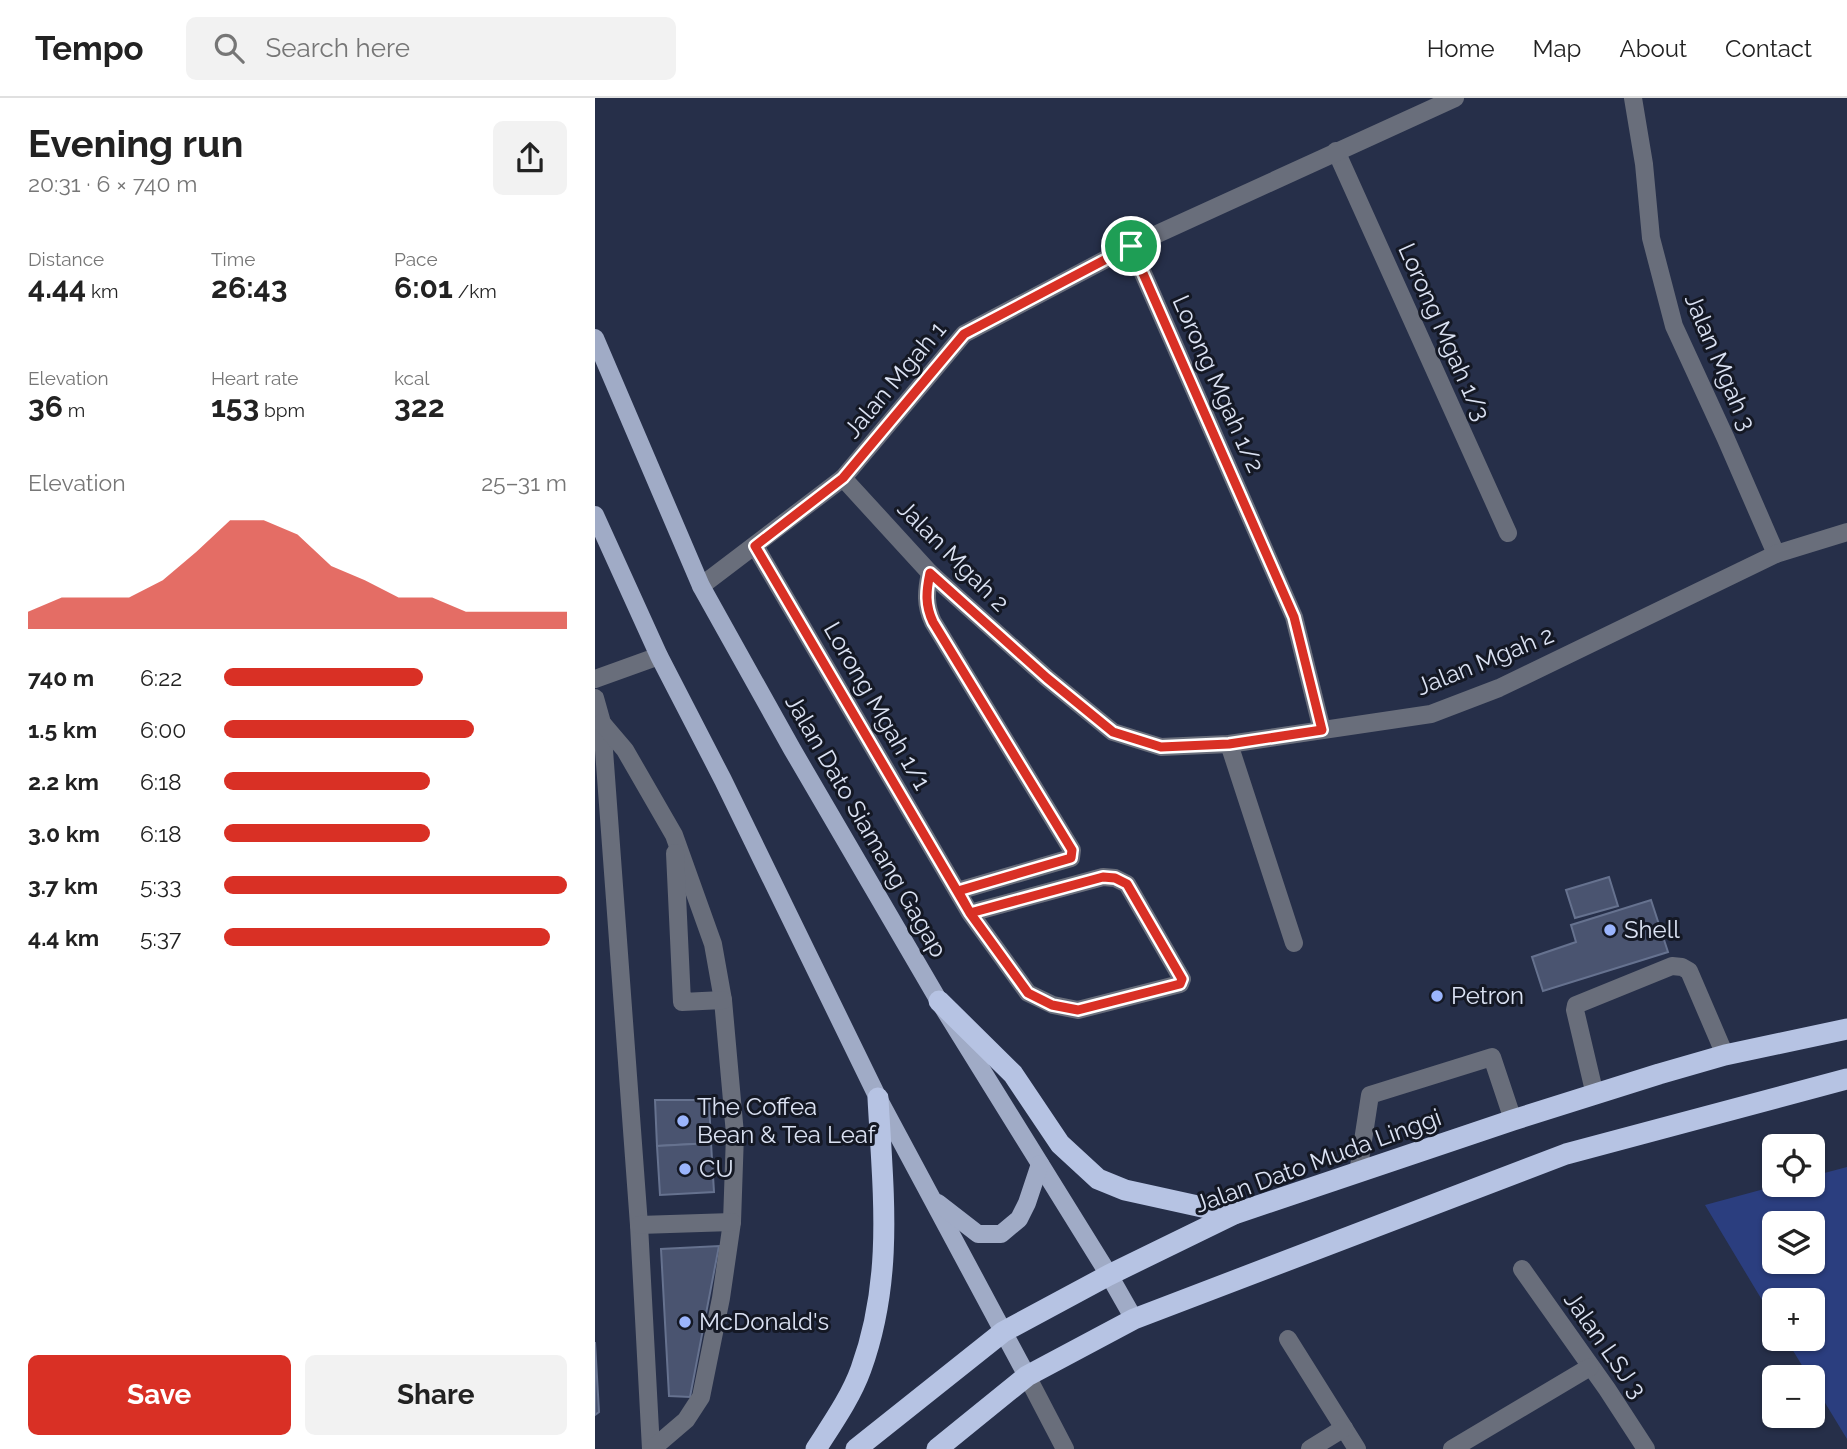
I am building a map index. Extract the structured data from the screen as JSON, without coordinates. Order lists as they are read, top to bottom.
{
  "streets": {
    "highway": ["Jalan Dato Muda Linggi"],
    "main road": ["Jalan Dato Siamang Gagap"],
    "street": [
      "Lorong Mgah 1/3",
      "Jalan Mgah 3",
      "Jalan Mgah 1",
      "Lorong Mgah 1/2",
      "Jalan Mgah 2",
      "Lorong Mgah 1/1",
      "Jalan LSJ 3"
    ]
  },
  "crossings": [
    ["Lorong Mgah 1/3", "Jalan Mgah 1"],
    ["Jalan Mgah 3", "Jalan Mgah 2"],
    ["Jalan Mgah 1", "Lorong Mgah 1/2"],
    ["Jalan Mgah 1", "Jalan Mgah 2"],
    ["Jalan Mgah 1", "Lorong Mgah 1/1"],
    ["Jalan Mgah 1", "Jalan Dato Siamang Gagap"],
    ["Lorong Mgah 1/2", "Jalan Mgah 2"],
    ["Jalan Dato Siamang Gagap", "Jalan Dato Muda Linggi"]
  ],
  "places": [
    "Shell",
    "Petron",
    "The Coffea Bean & Tea Leaf",
    "CU",
    "McDonald's"
  ],
  "page": {
    "header": "Tempo",
    "search": "Search here",
    "nav": [
      "Home",
      "Map",
      "About",
      "Contact"
    ],
    "heading": ["Evening run", "20:31 · 6 × 740 m"],
    "stats": [
      ["Distance", "4.44 km"],
      ["Time", "26:43"],
      ["Pace", "6:01 /km"],
      ["Elevation", "36 m"],
      ["Heart rate", "153 bpm"],
      ["kcal", "322"]
    ],
    "chart": ["Elevation", "25–31 m"],
    "list": [
      {
        "name": "740 m",
        "note": "6:22"
      },
      {
        "name": "1.5 km",
        "note": "6:00"
      },
      {
        "name": "2.2 km",
        "note": "6:18"
      },
      {
        "name": "3.0 km",
        "note": "6:18"
      },
      {
        "name": "3.7 km",
        "note": "5:33"
      },
      {
        "name": "4.4 km",
        "note": "5:37"
      }
    ],
    "map_buttons": ["+", "−"],
    "buttons": ["Save", "Share"]
  }
}
